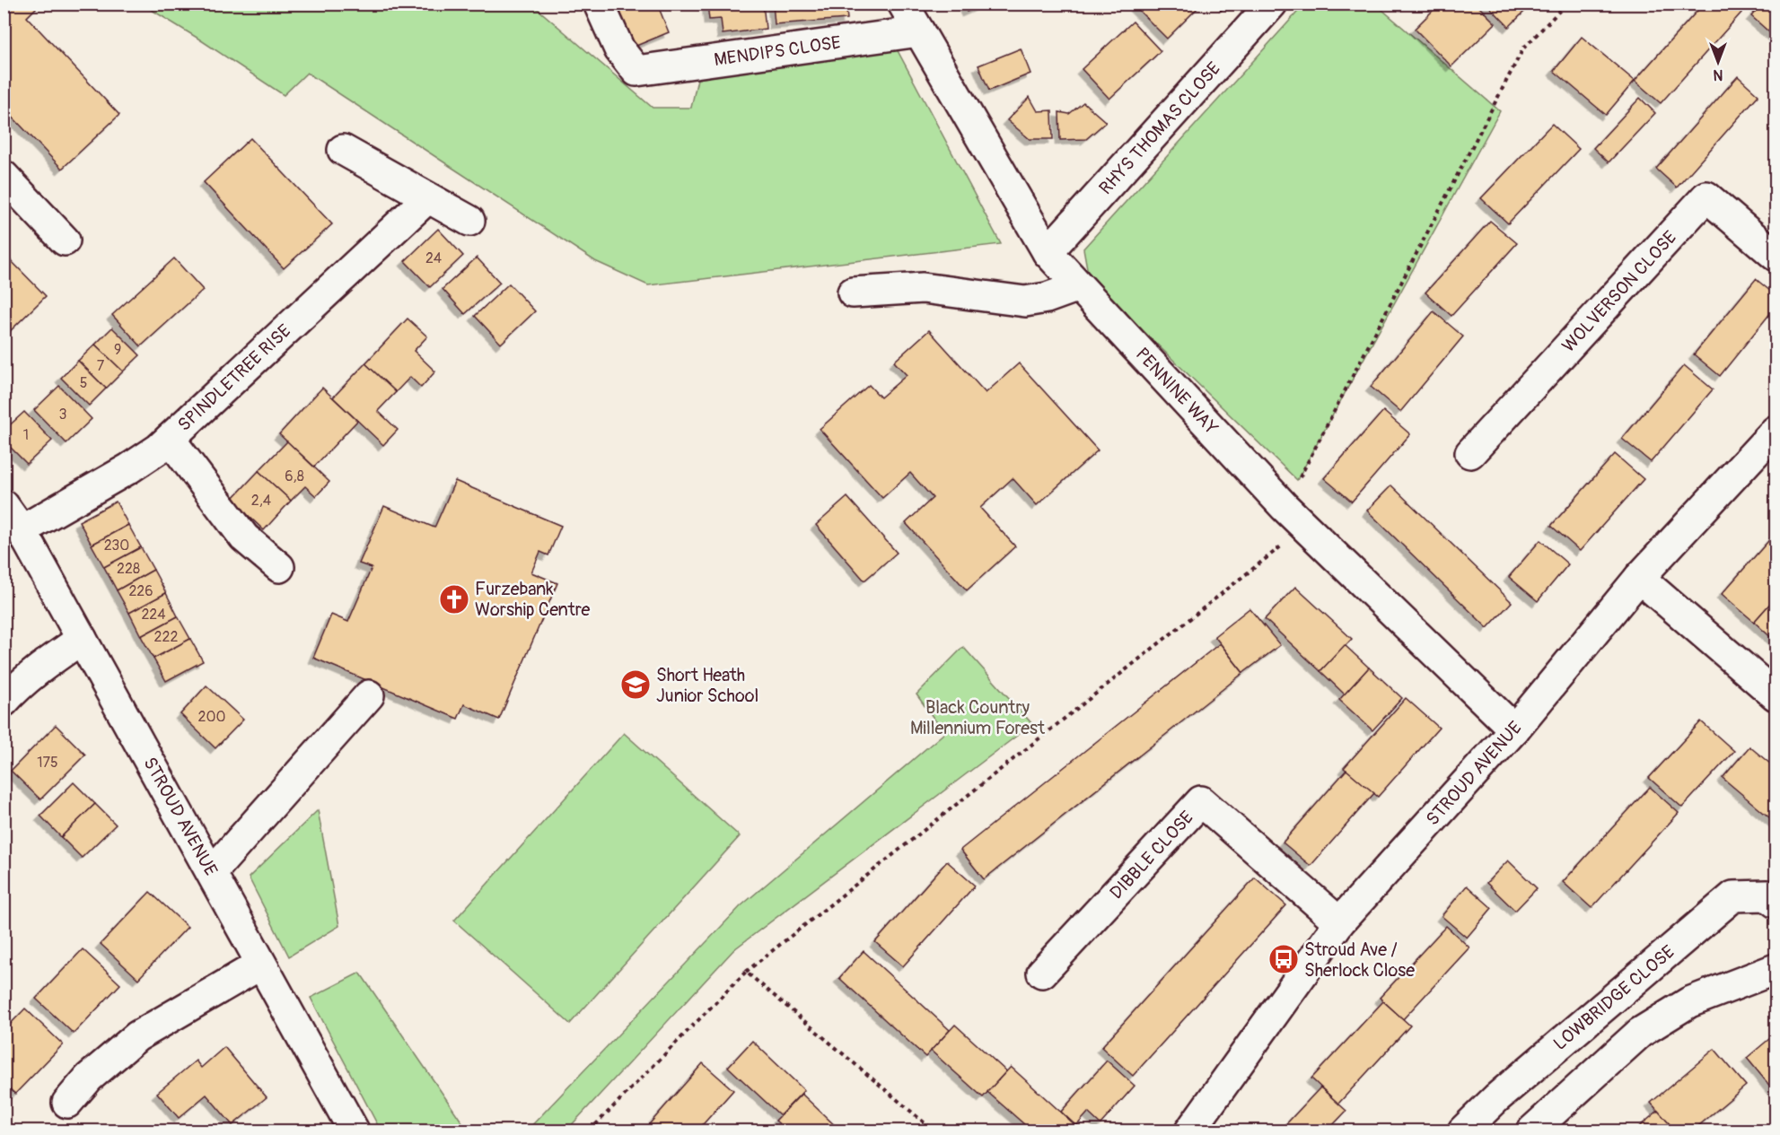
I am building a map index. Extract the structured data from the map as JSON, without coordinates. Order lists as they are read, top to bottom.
{
  "streets": {
    "street": [
      "MENDIPS CLOSE",
      "RHYS THOMAS CLOSE",
      "WOLVERSON CLOSE",
      "SPINDLETREE RISE",
      "PENNINE WAY",
      "STROUD AVENUE",
      "DIBBLE CLOSE",
      "LOWBRIDGE CLOSE"
    ]
  },
  "crossings": [
    ["MENDIPS CLOSE", "PENNINE WAY"],
    ["RHYS THOMAS CLOSE", "PENNINE WAY"],
    ["SPINDLETREE RISE", "STROUD AVENUE"],
    ["PENNINE WAY", "STROUD AVENUE"],
    ["STROUD AVENUE", "DIBBLE CLOSE"]
  ],
  "parks": ["Black Country Millennium Forest"],
  "places": {
    "church": ["Furzebank Worship Centre"],
    "school or university": ["Short Heath Junior School"],
    "bus stop": ["Stroud Ave / Sherlock Close"]
  },
  "house_numbers": [
    "24",
    "9",
    "7",
    "5",
    "3",
    "1",
    "6,8",
    "2,4",
    "230",
    "228",
    "226",
    "224",
    "222",
    "200",
    "175"
  ],
  "north": "bottom"
}
